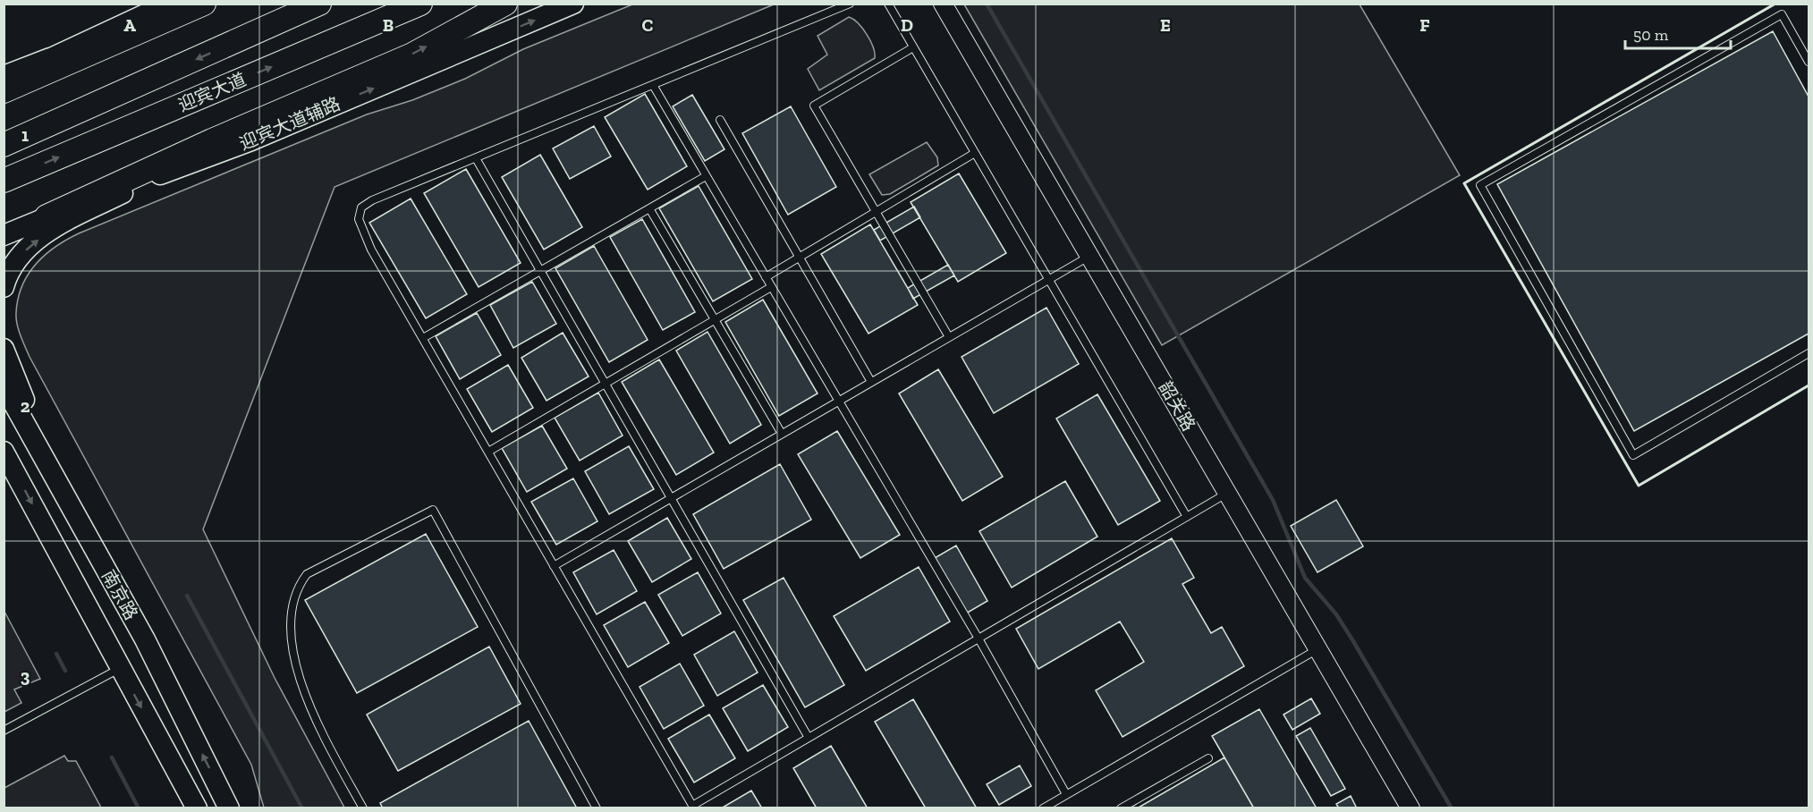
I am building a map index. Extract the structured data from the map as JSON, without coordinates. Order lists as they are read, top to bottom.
{
  "streets": {
    "highway": ["迎宾大道"],
    "main road": ["迎宾大道辅路", "南京路"],
    "street": ["韶关路"]
  },
  "one_way": ["迎宾大道辅路"],
  "scale_bar": "50 m",
  "grid": {
    "columns": [
      "A",
      "B",
      "C",
      "D",
      "E",
      "F"
    ],
    "rows": ["1", "2", "3"]
  }
}
